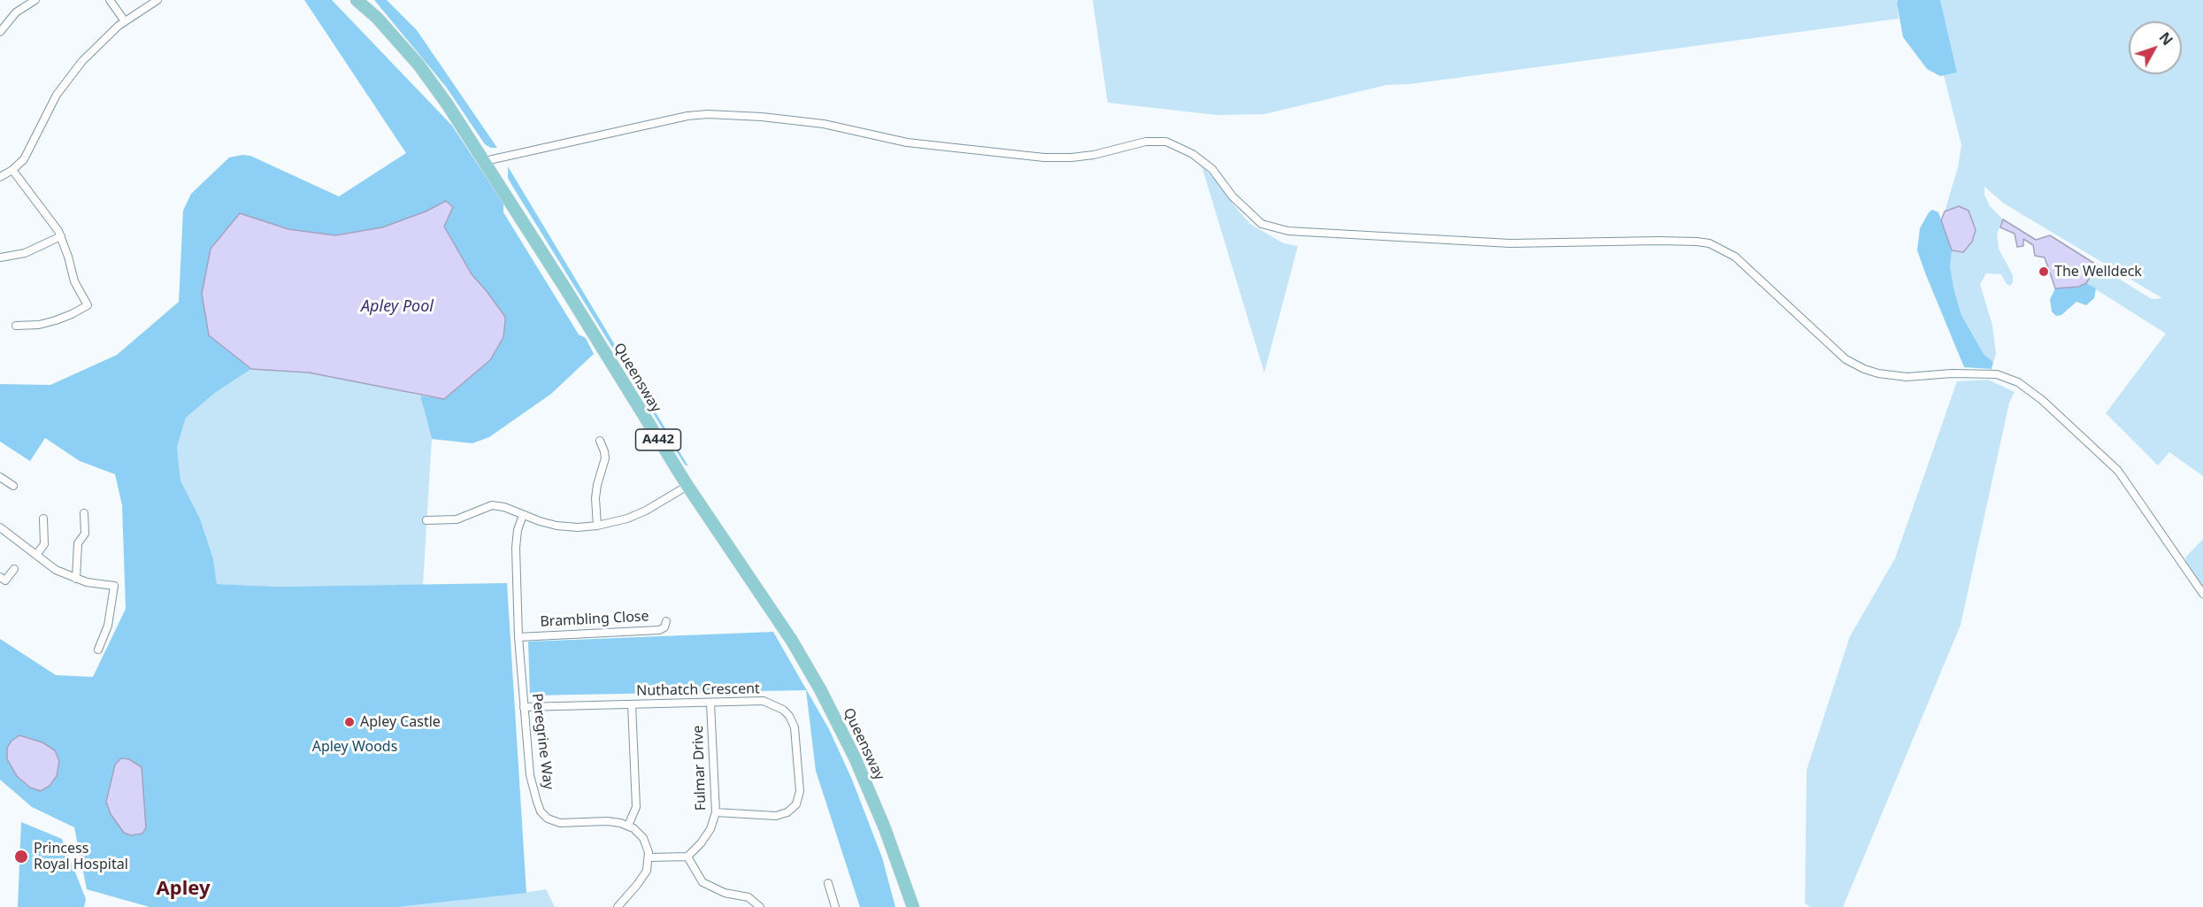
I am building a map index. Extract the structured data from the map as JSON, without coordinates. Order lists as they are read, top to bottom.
{
  "streets": {
    "main road": ["Queensway", "A442"],
    "street": [
      "Brambling Close",
      "Nuthatch Crescent",
      "Peregrine Way",
      "Fulmar Drive"
    ]
  },
  "crossings": [
    ["Brambling Close", "Peregrine Way"],
    ["Nuthatch Crescent", "Peregrine Way"],
    ["Nuthatch Crescent", "Fulmar Drive"]
  ],
  "districts": ["Apley"],
  "water": ["Apley Pool"],
  "parks": ["Apley Woods"],
  "places": ["The Welldeck", "Apley Castle", "Princess Royal Hospital"],
  "north": "top right"
}
